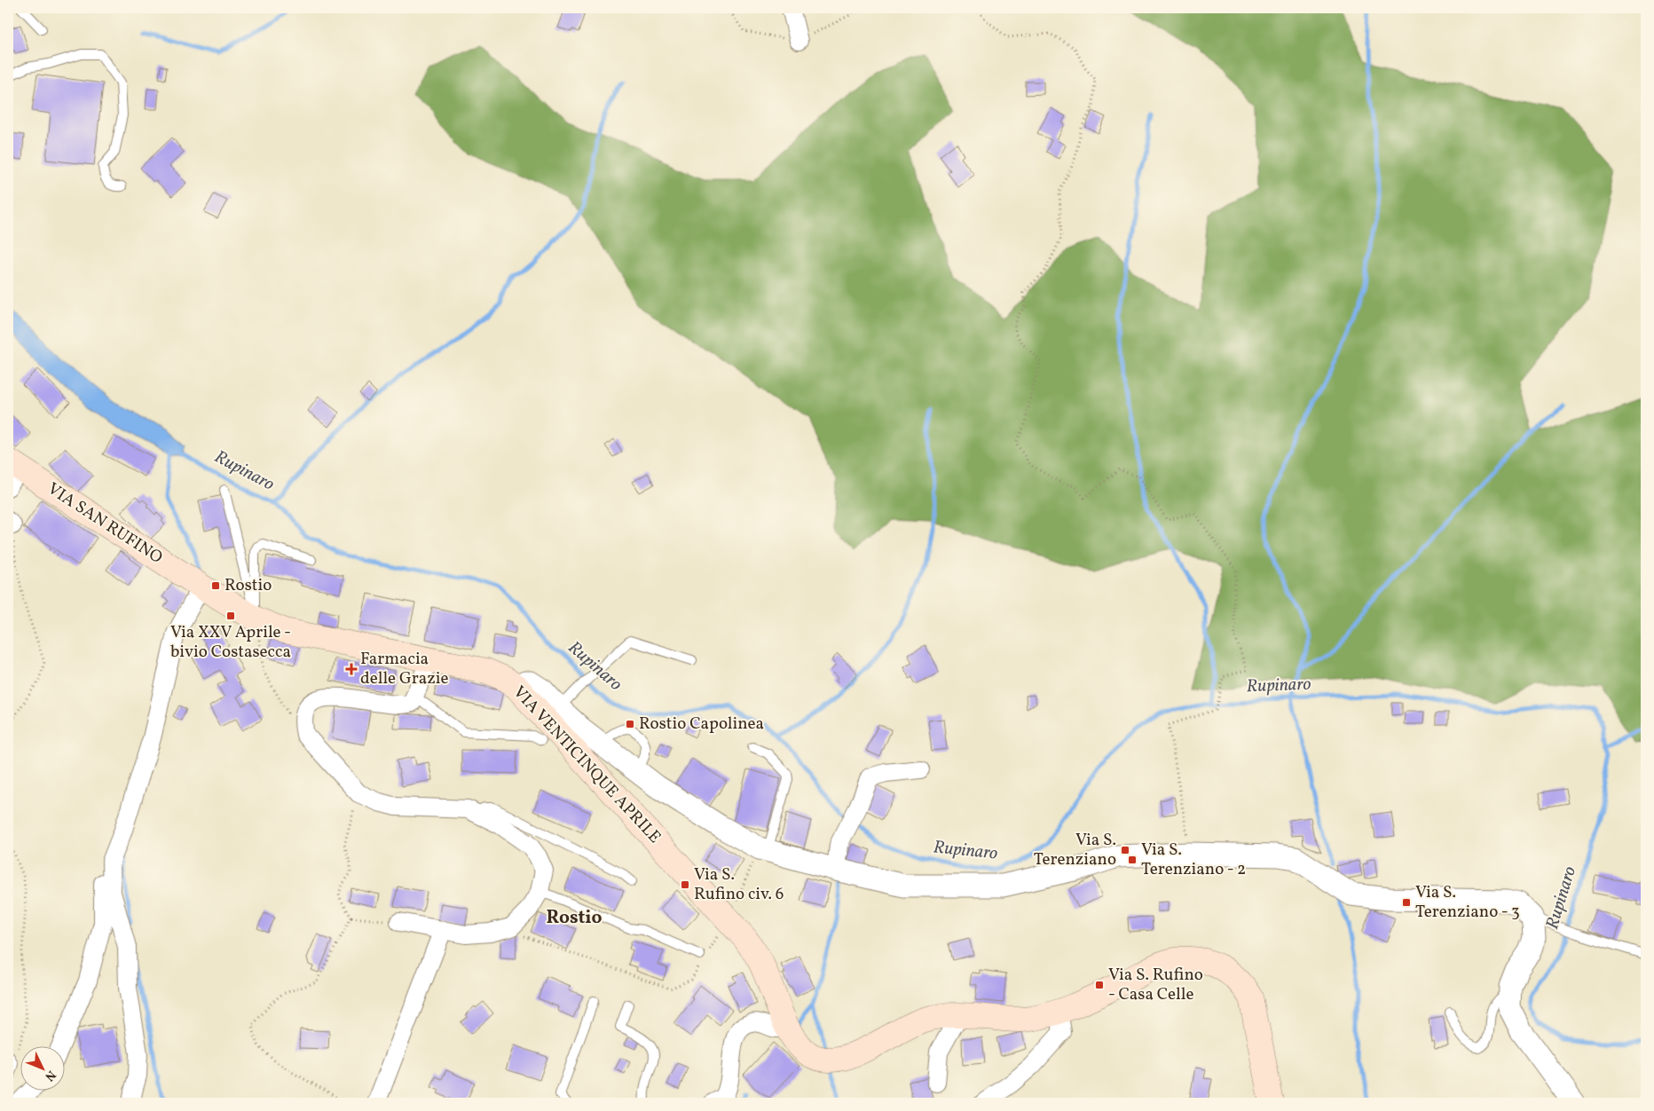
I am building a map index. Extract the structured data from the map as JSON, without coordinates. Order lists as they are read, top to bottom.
{
  "streets": {
    "main road": ["VIA SAN RUFINO", "VIA VENTICINQUE APRILE"]
  },
  "crossings": [
    ["VIA SAN RUFINO", "VIA VENTICINQUE APRILE"]
  ],
  "districts": ["Rostio"],
  "water": ["Rupinaro"],
  "places": {
    "transit": [
      "Rostio",
      "Via XXV Aprile - bivio Costasecca",
      "Rostio Capolinea",
      "Via S. Terenziano",
      "Via S. Terenziano - 2",
      "Via S. Rufino civ. 6",
      "Via S. Terenziano - 3",
      "Via S. Rufino - Casa Celle"
    ],
    "health": ["Farmacia delle Grazie"]
  },
  "north": "bottom right"
}
